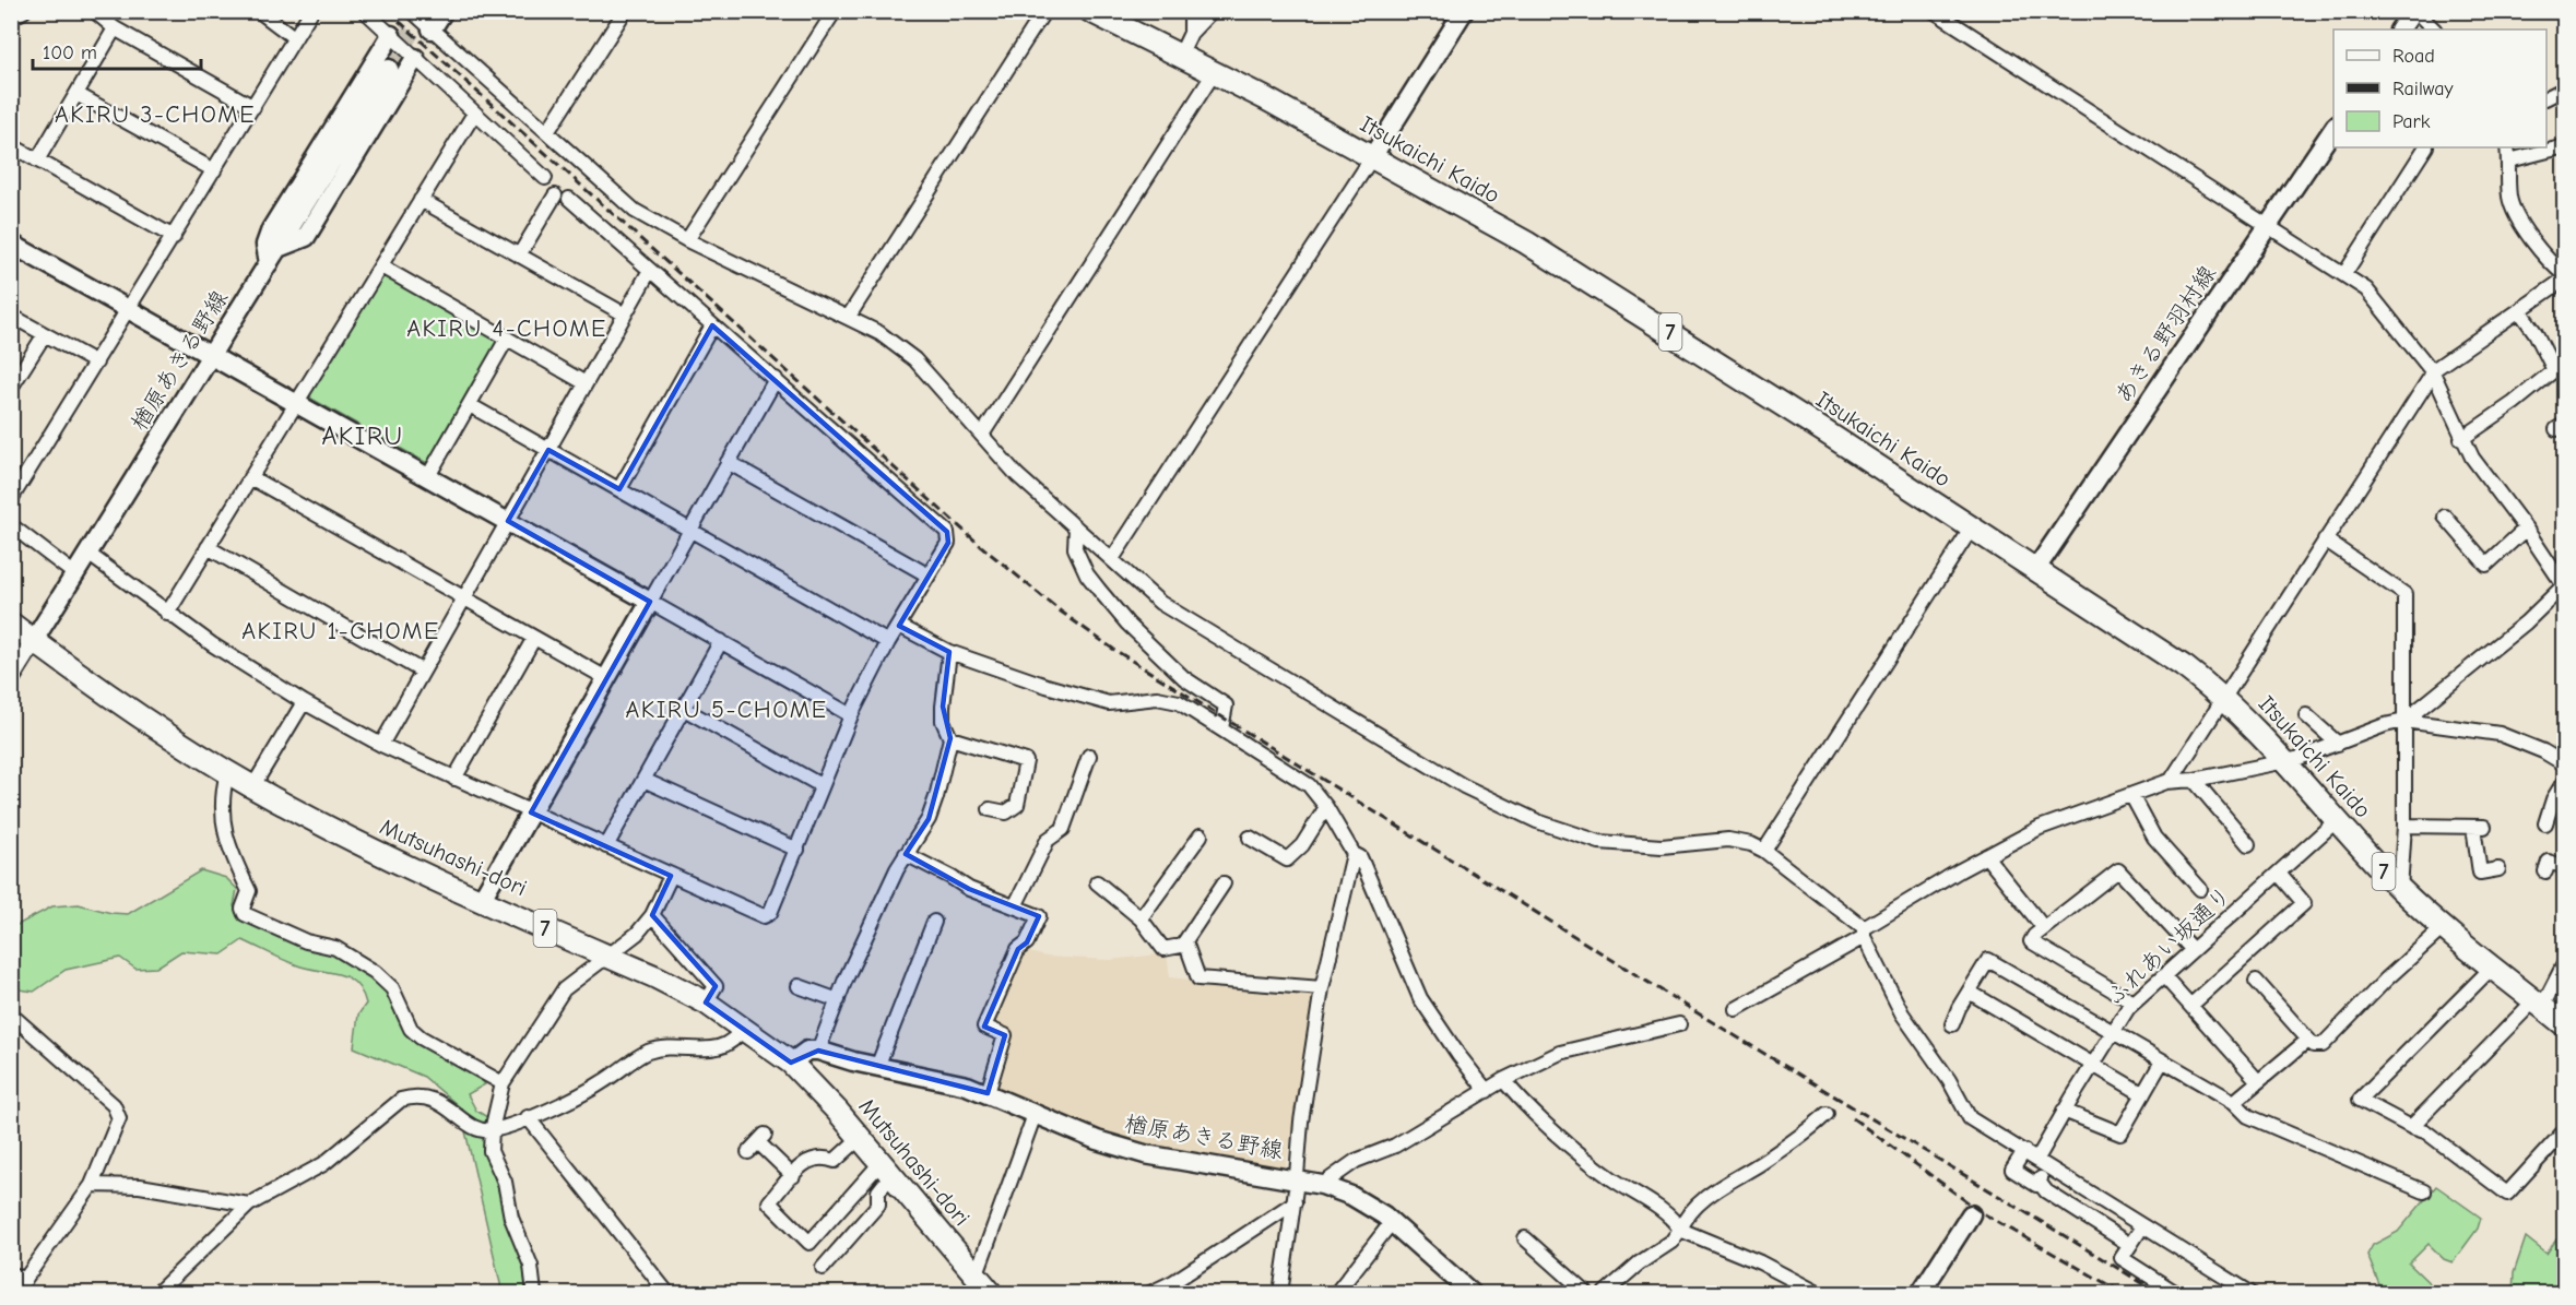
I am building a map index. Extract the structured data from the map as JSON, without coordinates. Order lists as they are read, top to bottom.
{
  "streets": {
    "main road": [
      "Itsukaichi Kaido",
      "7",
      "あきる野羽村線",
      "楢原あきる野線",
      "Mutsuhashi-dori"
    ],
    "street": ["ふれあい坂通り"]
  },
  "crossings": [
    ["Itsukaichi Kaido", "あきる野羽村線"],
    ["Itsukaichi Kaido", "ふれあい坂通り"],
    ["楢原あきる野線", "Mutsuhashi-dori"]
  ],
  "districts": [
    "AKIRU 3-CHOME",
    "AKIRU 4-CHOME",
    "AKIRU",
    "AKIRU 1-CHOME",
    "AKIRU 5-CHOME"
  ],
  "legend": ["Road", "Railway", "Park"],
  "scale_bar": "100 m"
}
